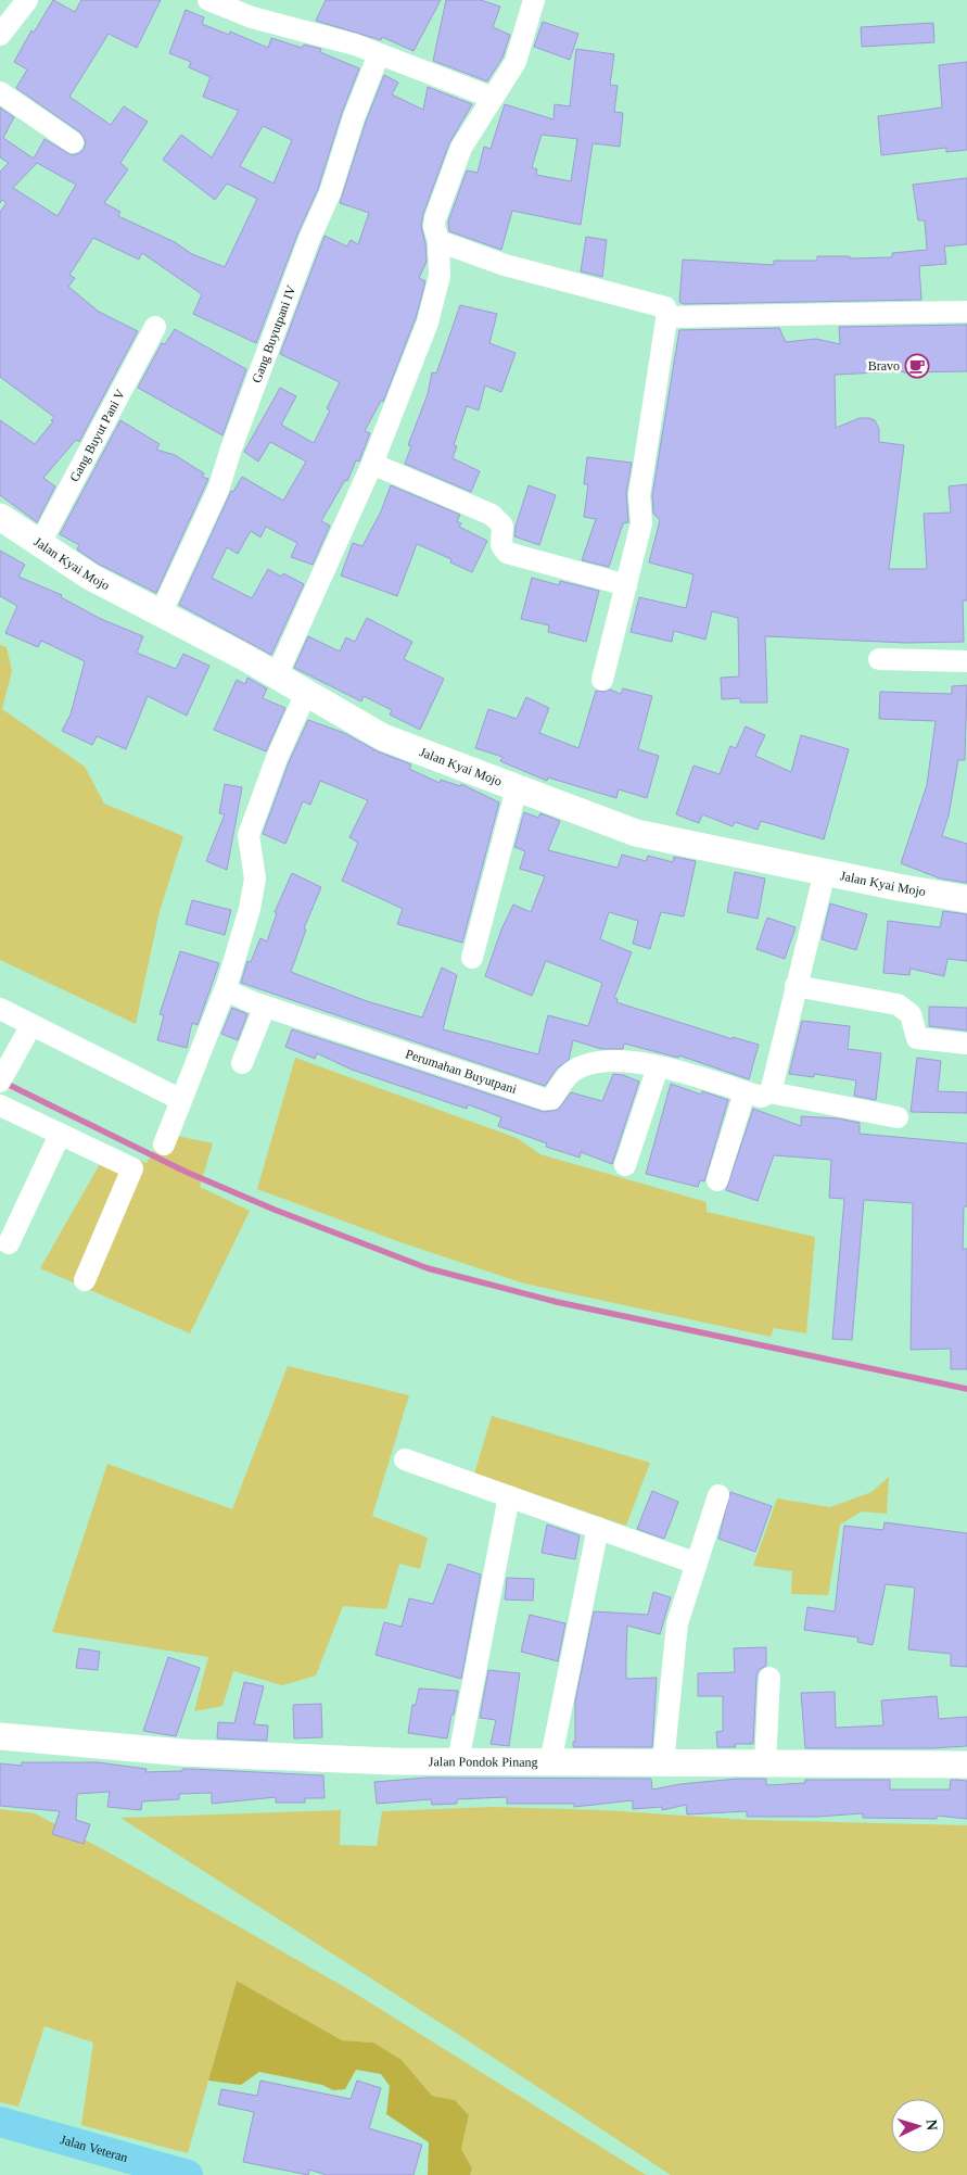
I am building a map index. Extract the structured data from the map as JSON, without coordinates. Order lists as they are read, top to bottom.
{
  "streets": {
    "main road": ["Jalan Veteran"],
    "street": [
      "Gang Buyutpani IV",
      "Gang Buyut Pani V",
      "Jalan Kyai Mojo",
      "Perumahan Buyutpani",
      "Jalan Pondok Pinang"
    ]
  },
  "crossings": [
    ["Gang Buyutpani IV", "Jalan Kyai Mojo"],
    ["Gang Buyut Pani V", "Jalan Kyai Mojo"]
  ],
  "places": {
    "cafe": ["Bravo"]
  },
  "north": "right"
}
